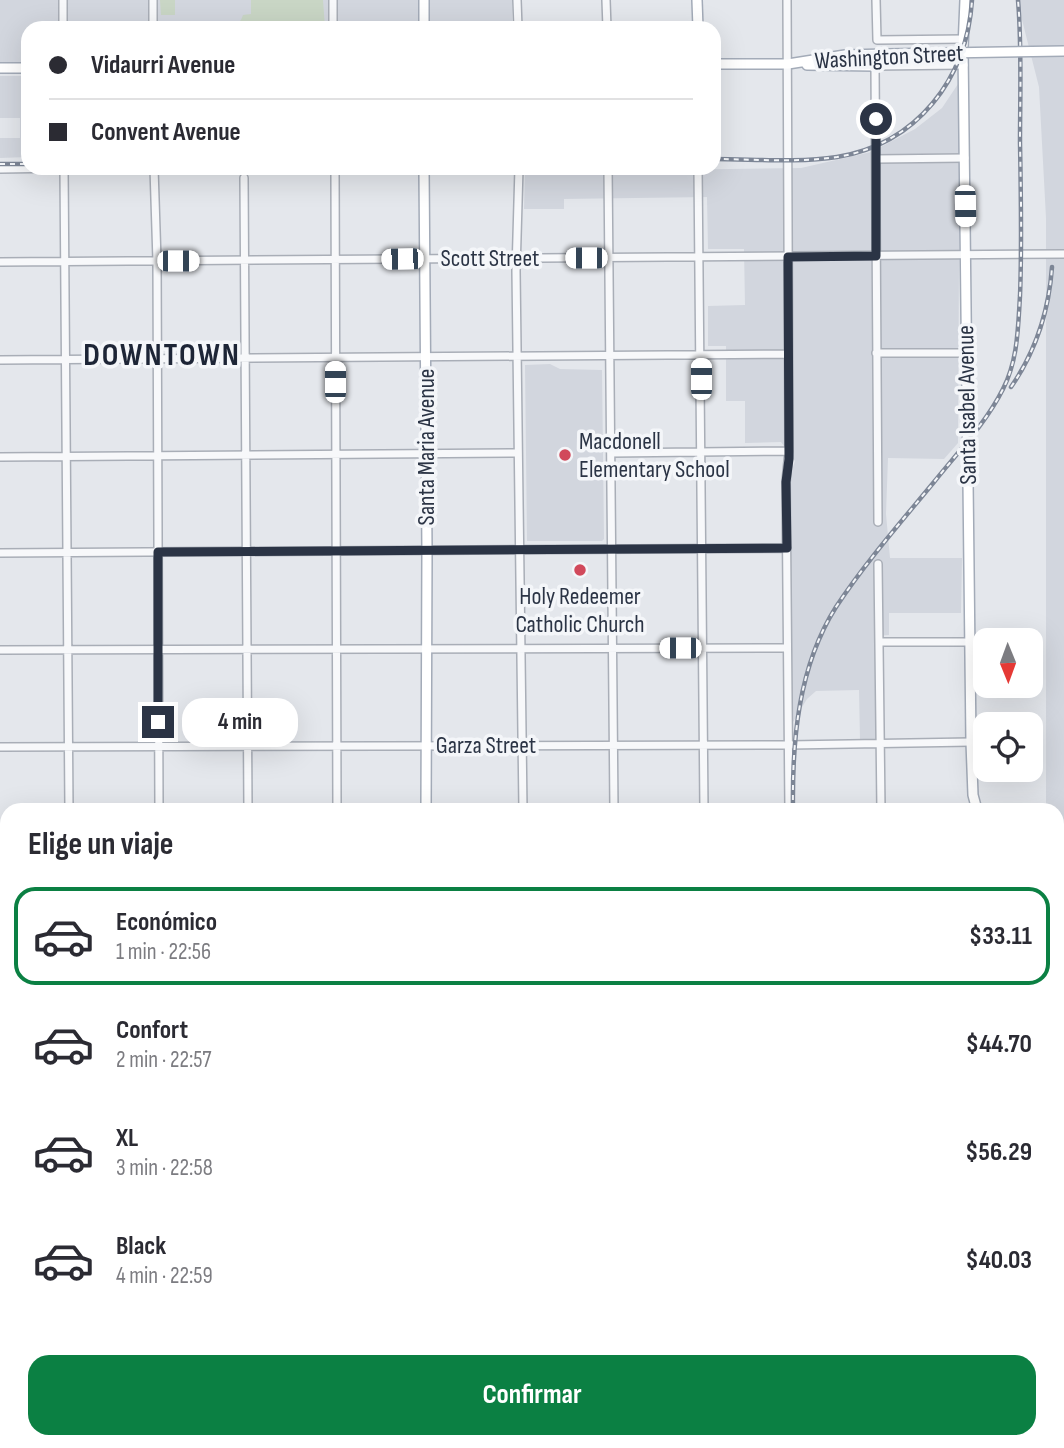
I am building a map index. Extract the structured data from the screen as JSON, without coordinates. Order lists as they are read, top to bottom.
{
  "streets": {
    "main road": ["Washington Street", "Santa Isabel Avenue", "Santa Maria Avenue"],
    "street": ["Scott Street", "Garza Street"]
  },
  "crossings": [
    ["Washington Street", "Santa Isabel Avenue"],
    ["Scott Street", "Santa Isabel Avenue"],
    ["Scott Street", "Santa Maria Avenue"],
    ["Santa Isabel Avenue", "Garza Street"],
    ["Santa Maria Avenue", "Garza Street"]
  ],
  "districts": ["DOWNTOWN"],
  "places": ["Macdonell Elementary School", "Holy Redeemer Catholic Church"],
  "north": "bottom",
  "page": {
    "banner": ["Vidaurri Avenue", "Convent Avenue"],
    "bubble": "4 min",
    "heading": "Elige un viaje",
    "list": [
      {
        "name": "Económico",
        "note": "1 min · 22:56",
        "value": "$33.11"
      },
      {
        "name": "Confort",
        "note": "2 min · 22:57",
        "value": "$44.70"
      },
      {
        "name": "XL",
        "note": "3 min · 22:58",
        "value": "$56.29"
      },
      {
        "name": "Black",
        "note": "4 min · 22:59",
        "value": "$40.03"
      }
    ],
    "buttons": "Confirmar"
  }
}
